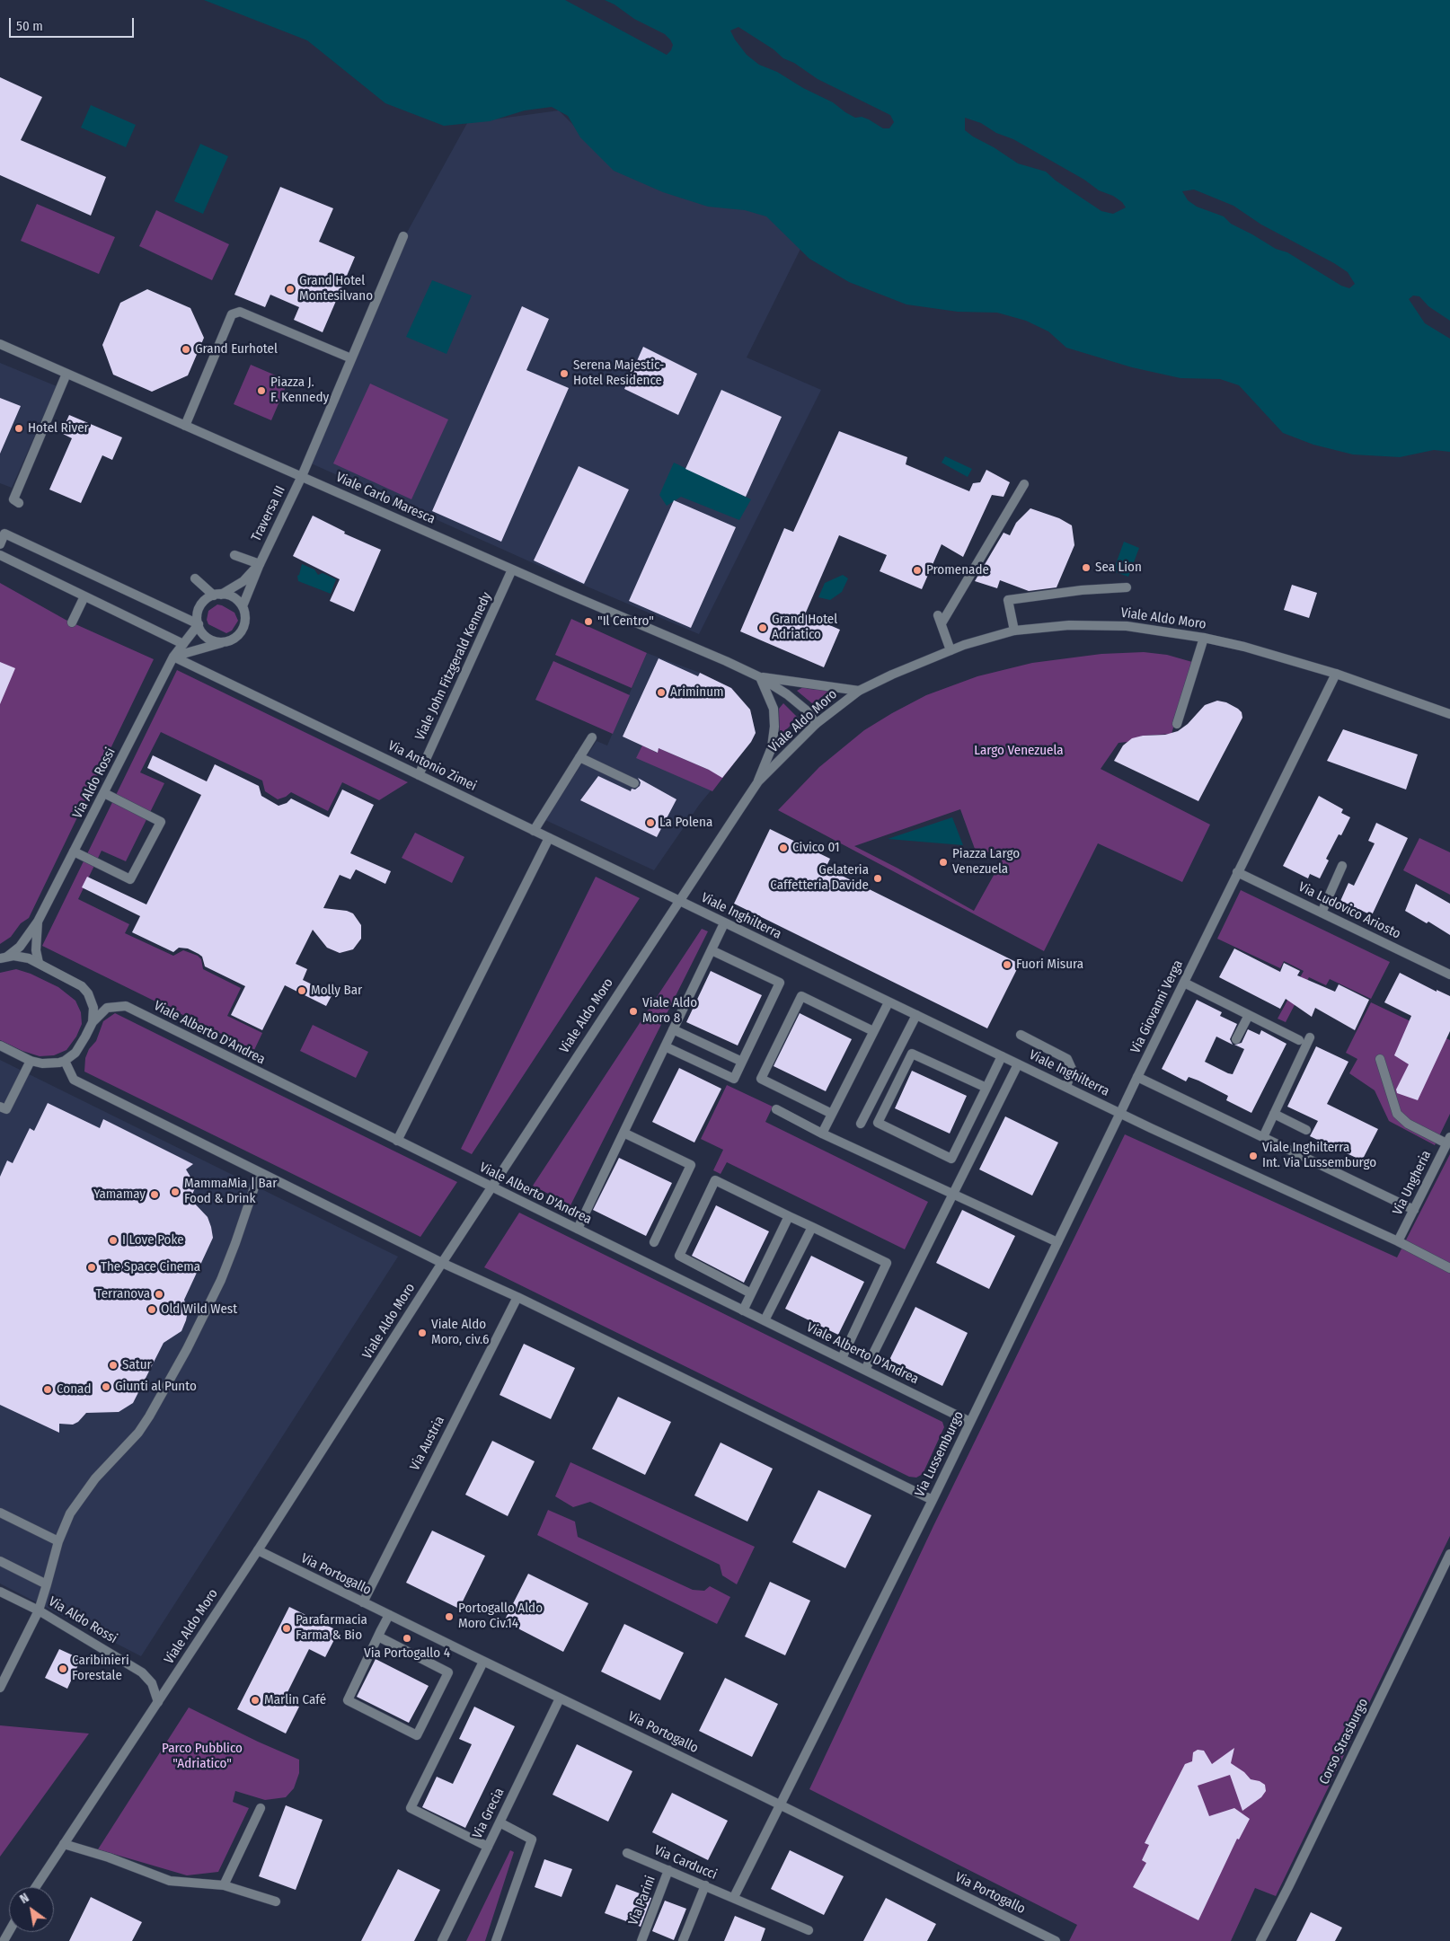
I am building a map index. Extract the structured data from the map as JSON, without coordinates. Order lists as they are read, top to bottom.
{
  "streets": {
    "street": [
      "Viale Carlo Maresca",
      "Traversa III",
      "Viale Aldo Moro",
      "Viale John Fitzgerald Kennedy",
      "Via Antonio Zimei",
      "Via Aldo Rossi",
      "Via Ludovico Ariosto",
      "Viale Inghilterra",
      "Via Giovanni Verga",
      "Viale Alberto D'Andrea",
      "Via Ungheria",
      "Via Austria",
      "Via Lussemburgo",
      "Via Portogallo",
      "Corso Strasburgo",
      "Via Grecia",
      "Via Carducci",
      "Via Parini"
    ]
  },
  "crossings": [
    ["Viale Carlo Maresca", "Traversa III"],
    ["Viale Carlo Maresca", "Viale Aldo Moro"],
    ["Viale Carlo Maresca", "Viale John Fitzgerald Kennedy"],
    ["Traversa III", "Via Aldo Rossi"],
    ["Viale Aldo Moro", "Via Antonio Zimei"],
    ["Viale Aldo Moro", "Via Aldo Rossi"],
    ["Viale Aldo Moro", "Viale Inghilterra"],
    ["Viale Aldo Moro", "Via Giovanni Verga"],
    ["Viale Aldo Moro", "Viale Alberto D'Andrea"],
    ["Viale Aldo Moro", "Via Portogallo"],
    ["Viale John Fitzgerald Kennedy", "Via Antonio Zimei"],
    ["Via Antonio Zimei", "Via Aldo Rossi"],
    ["Via Antonio Zimei", "Viale Inghilterra"],
    ["Via Ludovico Ariosto", "Via Giovanni Verga"],
    ["Viale Inghilterra", "Via Giovanni Verga"],
    ["Viale Inghilterra", "Via Ungheria"],
    ["Viale Inghilterra", "Via Lussemburgo"],
    ["Via Giovanni Verga", "Via Lussemburgo"],
    ["Viale Alberto D'Andrea", "Via Lussemburgo"],
    ["Via Austria", "Via Portogallo"],
    ["Via Lussemburgo", "Via Portogallo"],
    ["Via Portogallo", "Via Grecia"],
    ["Via Carducci", "Via Parini"]
  ],
  "parks": ["Largo Venezuela", "Parco Pubblico \"Adriatico\""],
  "places": [
    "Grand Hotel Montesilvano",
    "Grand Eurhotel",
    "Serena Majestic- Hotel Residence",
    "Piazza J. F. Kennedy",
    "Hotel River",
    "Sea Lion",
    "Promenade",
    "\"Il Centro\"",
    "Grand Hotel Adriatico",
    "Ariminum",
    "La Polena",
    "Civico 01",
    "Piazza Largo Venezuela",
    "Gelateria Caffetteria Davide",
    "Fuori Misura",
    "Molly Bar",
    "Viale Aldo Moro 8",
    "Viale Inghilterra Int. Via Lussemburgo",
    "MammaMia | Bar Food & Drink",
    "Yamamay",
    "I Love Poke",
    "The Space Cinema",
    "Terranova",
    "Old Wild West",
    "Viale Aldo Moro, civ.6",
    "Satur",
    "Giunti al Punto",
    "Conad",
    "Portogallo Aldo Moro Civ.14",
    "Parafarmacia Farma & Bio",
    "Via Portogallo 4",
    "Caribinieri Forestale",
    "Marlin Café"
  ],
  "scale_bar": "50 m",
  "north": "top left"
}
